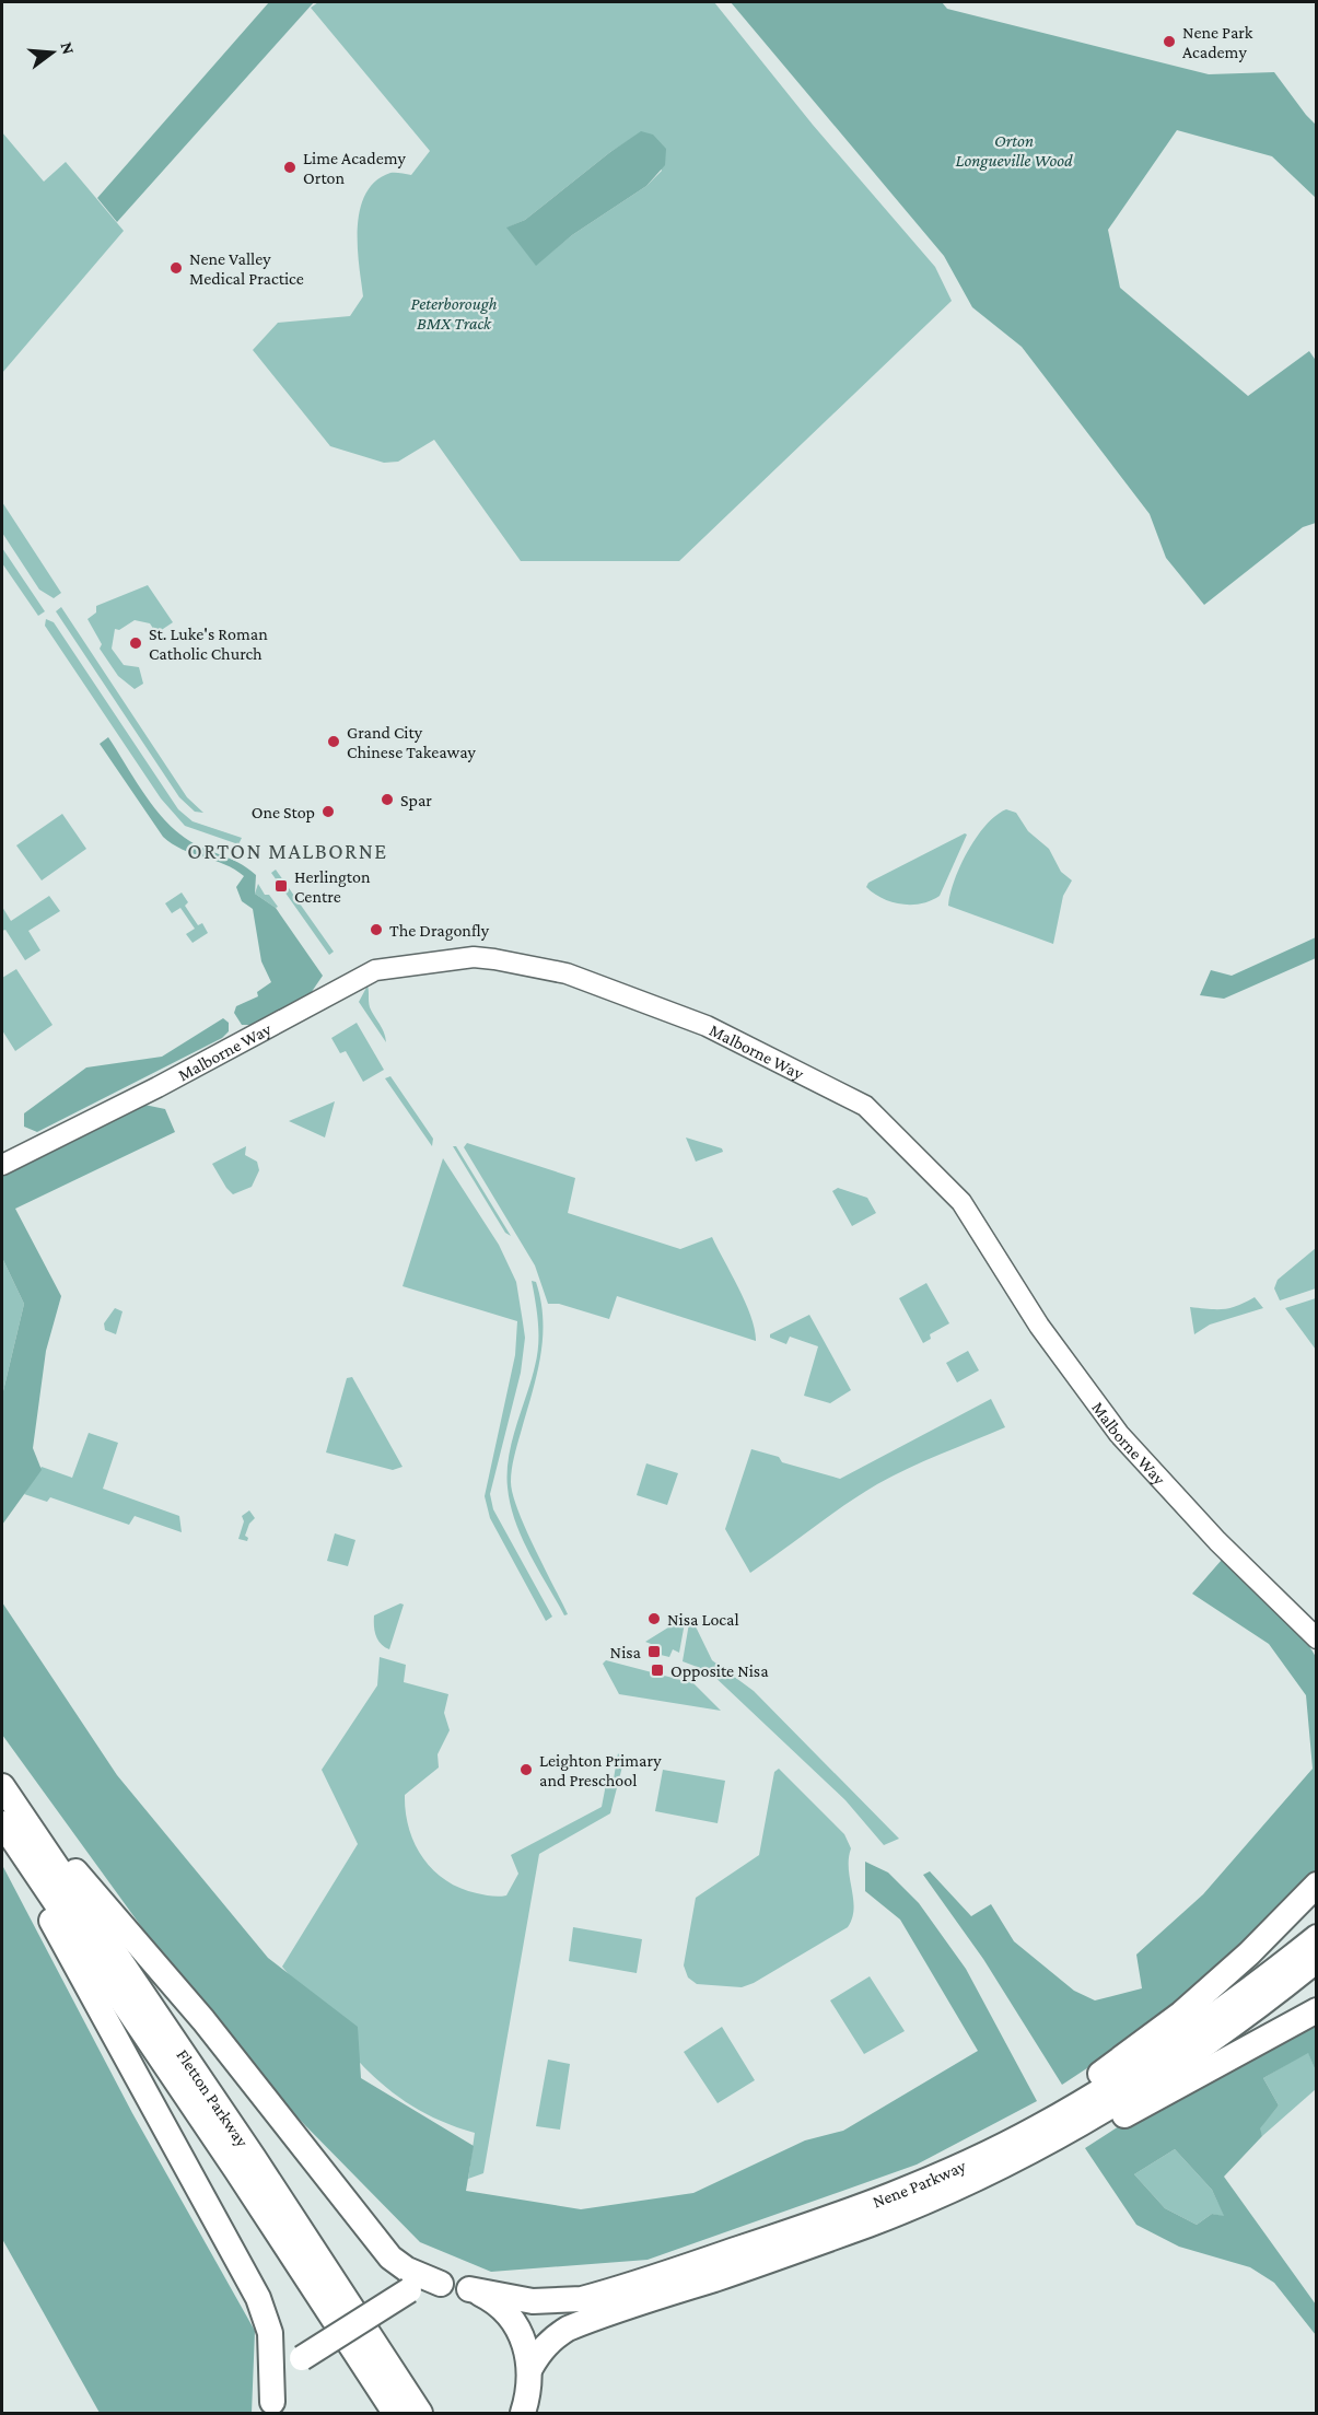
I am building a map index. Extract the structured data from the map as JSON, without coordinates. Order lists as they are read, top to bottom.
{
  "streets": {
    "highway": ["Fletton Parkway", "Nene Parkway"],
    "street": ["Malborne Way"]
  },
  "districts": ["ORTON MALBORNE"],
  "parks": ["Orton Longueville Wood", "Peterborough BMX Track"],
  "places": {
    "other": [
      "Nene Park Academy",
      "Lime Academy Orton",
      "Nene Valley Medical Practice",
      "St. Luke's Roman Catholic Church",
      "Grand City Chinese Takeaway",
      "Spar",
      "One Stop",
      "The Dragonfly",
      "Nisa Local",
      "Leighton Primary and Preschool"
    ],
    "transit": ["Herlington Centre", "Nisa", "Opposite Nisa"]
  },
  "north": "right"
}
